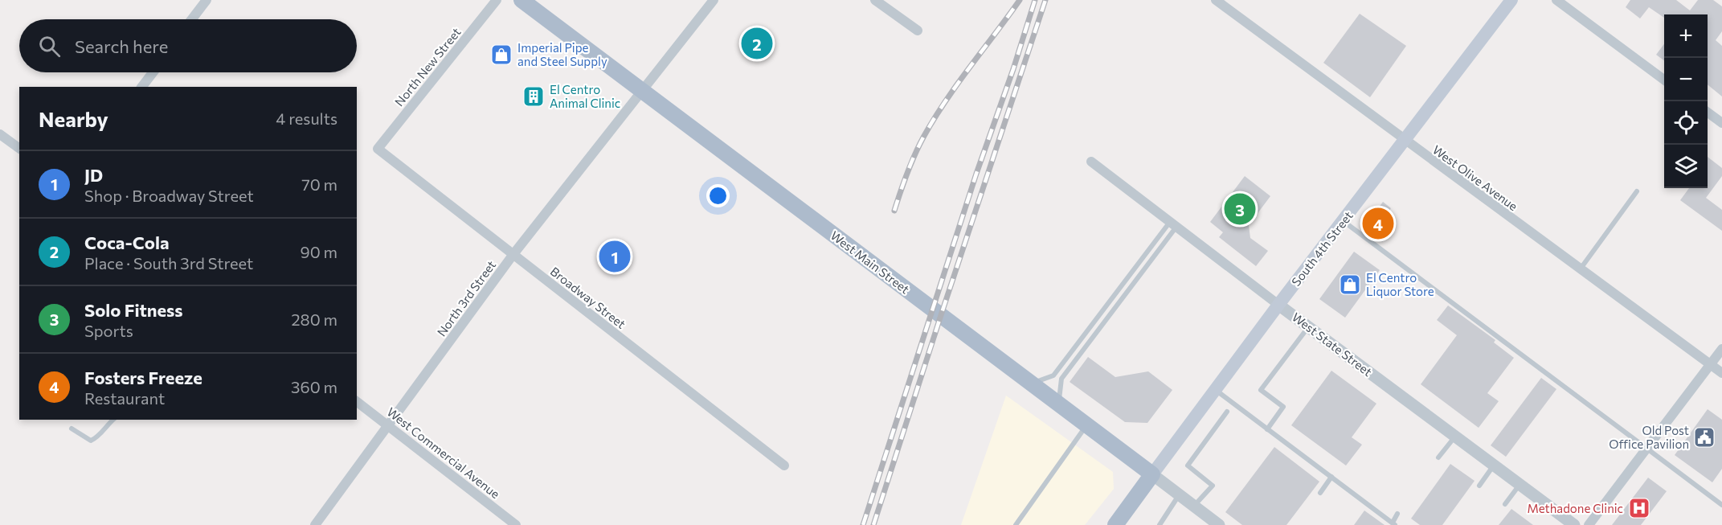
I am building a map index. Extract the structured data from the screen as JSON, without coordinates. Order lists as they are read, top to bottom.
{
  "streets": {
    "main road": ["South 4th Street", "West Main Street"],
    "street": [
      "North New Street",
      "West Olive Avenue",
      "Broadway Street",
      "North 3rd Street",
      "West State Street",
      "West Commercial Avenue"
    ]
  },
  "crossings": [
    ["North New Street", "Broadway Street"],
    ["West Olive Avenue", "South 4th Street"],
    ["South 4th Street", "West Main Street"],
    ["South 4th Street", "West State Street"],
    ["West Main Street", "North 3rd Street"],
    ["Broadway Street", "North 3rd Street"],
    ["North 3rd Street", "West Commercial Avenue"]
  ],
  "places": {
    "shop": ["Imperial Pipe and Steel Supply", "El Centro Liquor Store"],
    "building": ["El Centro Animal Clinic"],
    "public building": ["Old Post Office Pavilion"],
    "hospital": ["Methadone Clinic"]
  },
  "page": {
    "map_buttons": ["+", "−"],
    "search": "Search here",
    "pins": [
      "2",
      "3",
      "4",
      "1"
    ],
    "heading": ["Nearby", "4 results"],
    "list": [
      {
        "mark": "1",
        "name": "JD",
        "note": "Shop · Broadway Street",
        "value": "70 m"
      },
      {
        "mark": "2",
        "name": "Coca-Cola",
        "note": "Place · South 3rd Street",
        "value": "90 m"
      },
      {
        "mark": "3",
        "name": "Solo Fitness",
        "note": "Sports",
        "value": "280 m"
      },
      {
        "mark": "4",
        "name": "Fosters Freeze",
        "note": "Restaurant",
        "value": "360 m"
      }
    ]
  }
}
